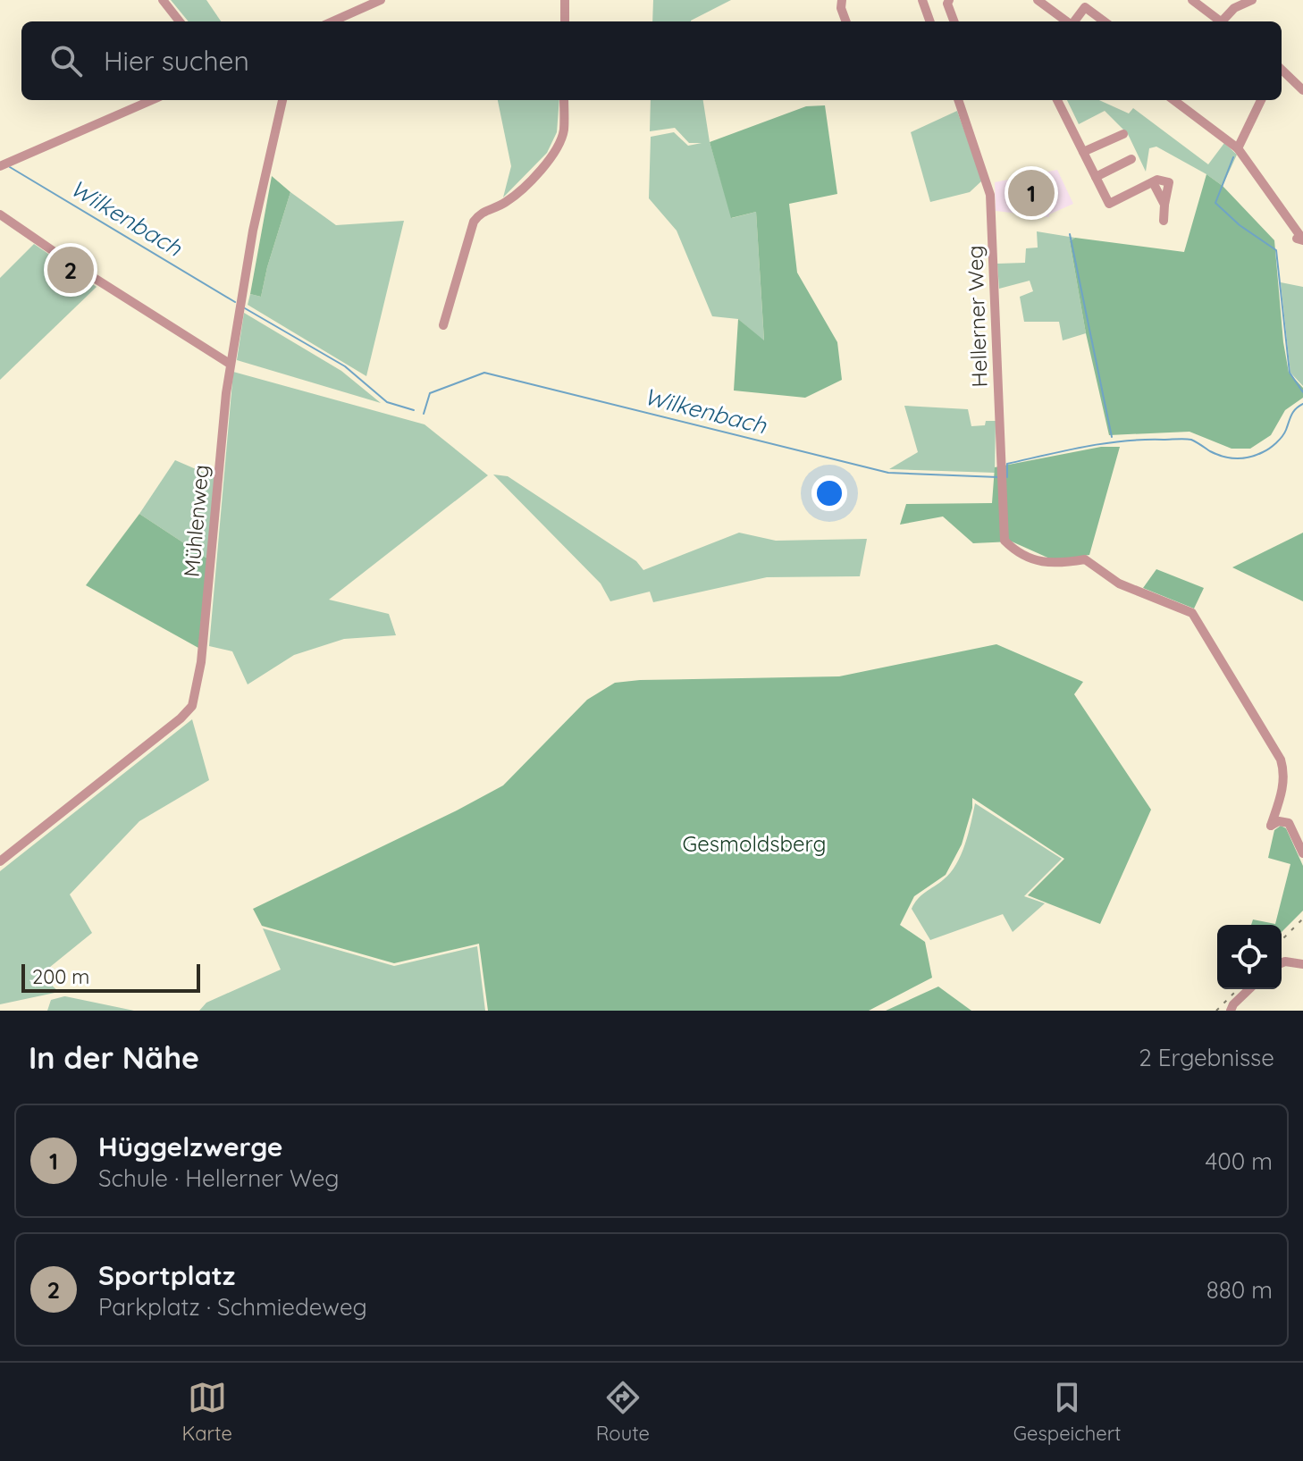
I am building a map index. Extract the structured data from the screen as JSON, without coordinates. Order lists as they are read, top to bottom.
{
  "streets": {
    "street": ["Hellerner Weg", "Mühlenweg"]
  },
  "water": ["Wilkenbach"],
  "parks": ["Gesmoldsberg"],
  "scale_bar": "200 m",
  "page": {
    "search": "Hier suchen",
    "pins": ["1", "2"],
    "scale": "200 m",
    "heading": ["In der Nähe", "2 Ergebnisse"],
    "list": [
      {
        "mark": "1",
        "name": "Hüggelzwerge",
        "note": "Schule · Hellerner Weg",
        "value": "400 m"
      },
      {
        "mark": "2",
        "name": "Sportplatz",
        "note": "Parkplatz · Schmiedeweg",
        "value": "880 m"
      }
    ],
    "nav": ["Karte", "Route", "Gespeichert"]
  }
}
